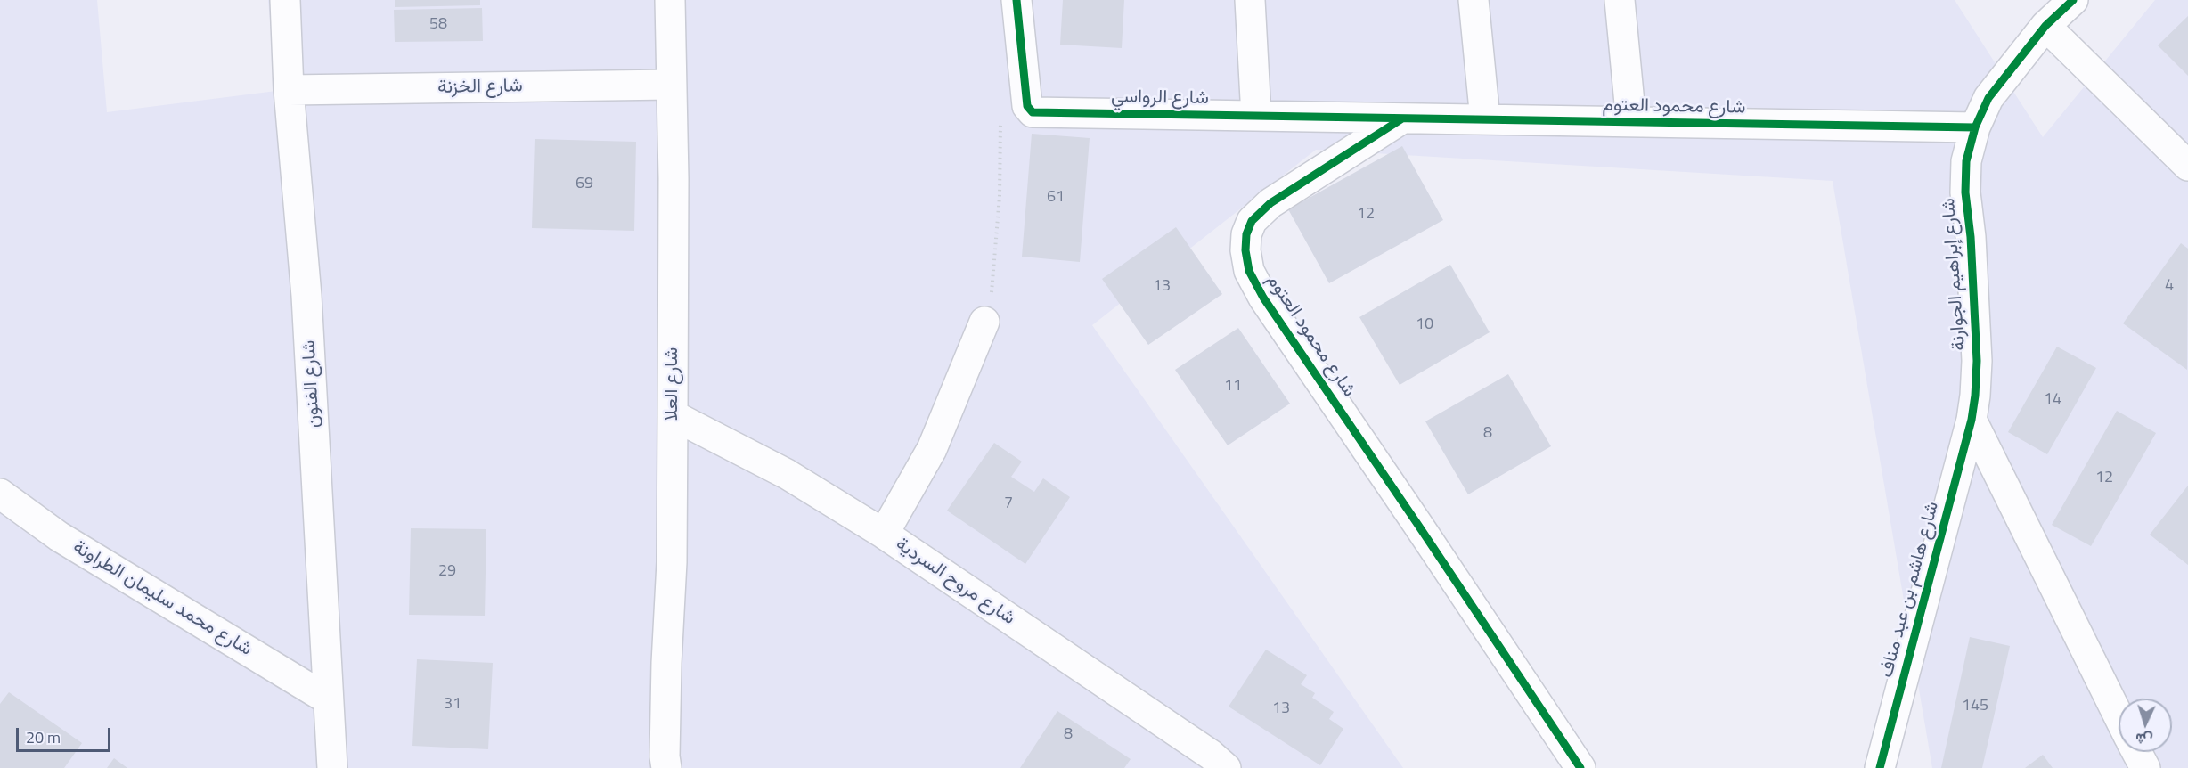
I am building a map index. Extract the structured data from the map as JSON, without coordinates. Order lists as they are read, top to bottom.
{
  "streets": {
    "street": [
      "شارع الخزنة",
      "شارع الرواسي",
      "شارع محمود العتوم",
      "شارع إبراهيم الجوارنة",
      "شارع الفنون",
      "شارع العلا",
      "شارع مروح السردية",
      "شارع هاشم بن عبد مناف",
      "شارع محمد سليمان الطراونة"
    ]
  },
  "crossings": [
    ["شارع الخزنة", "شارع الفنون"],
    ["شارع الخزنة", "شارع العلا"],
    ["شارع الرواسي", "شارع محمود العتوم"],
    ["شارع محمود العتوم", "شارع إبراهيم الجوارنة"],
    ["شارع إبراهيم الجوارنة", "شارع هاشم بن عبد مناف"],
    ["شارع الفنون", "شارع محمد سليمان الطراونة"],
    ["شارع العلا", "شارع مروح السردية"]
  ],
  "house_numbers": [
    "58",
    "69",
    "61",
    "12",
    "4",
    "13",
    "10",
    "11",
    "14",
    "8",
    "12",
    "7",
    "29",
    "31",
    "145",
    "13",
    "8"
  ],
  "scale_bar": "20 m",
  "north": "bottom"
}
